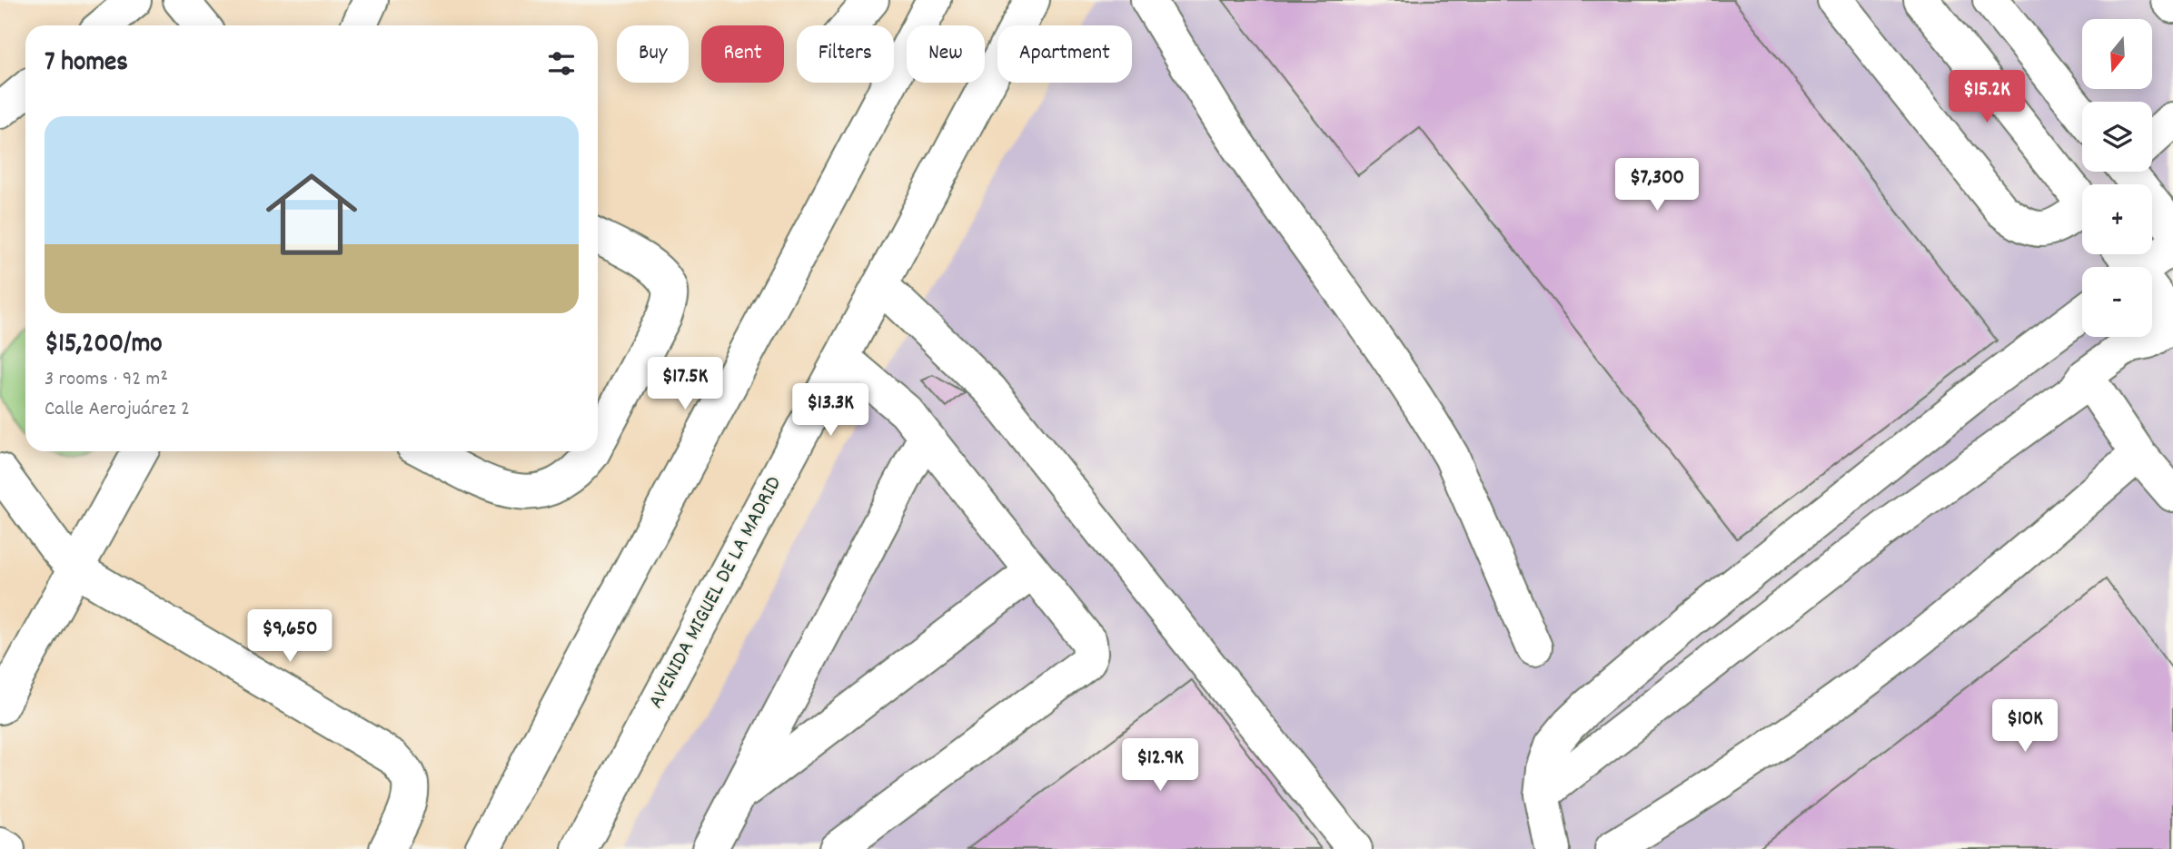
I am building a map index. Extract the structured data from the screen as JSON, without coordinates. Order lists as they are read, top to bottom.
{
  "streets": {
    "street": ["AVENIDA MIGUEL DE LA MADRID"]
  },
  "north": "bottom",
  "page": {
    "map_buttons": ["+", "−"],
    "chip": [
      "Buy",
      "Rent",
      "Filters",
      "New",
      "Apartment"
    ],
    "heading": "7 homes",
    "price": [
      "$15.2K",
      "$7,300",
      "$17.5K",
      "$13.3K",
      "$9,650",
      "$10K",
      "$12.9K"
    ],
    "list": [
      {
        "name": "$15,200/mo",
        "note": "3 rooms · 92 m² · Calle Aerojuárez 2"
      }
    ]
  }
}
